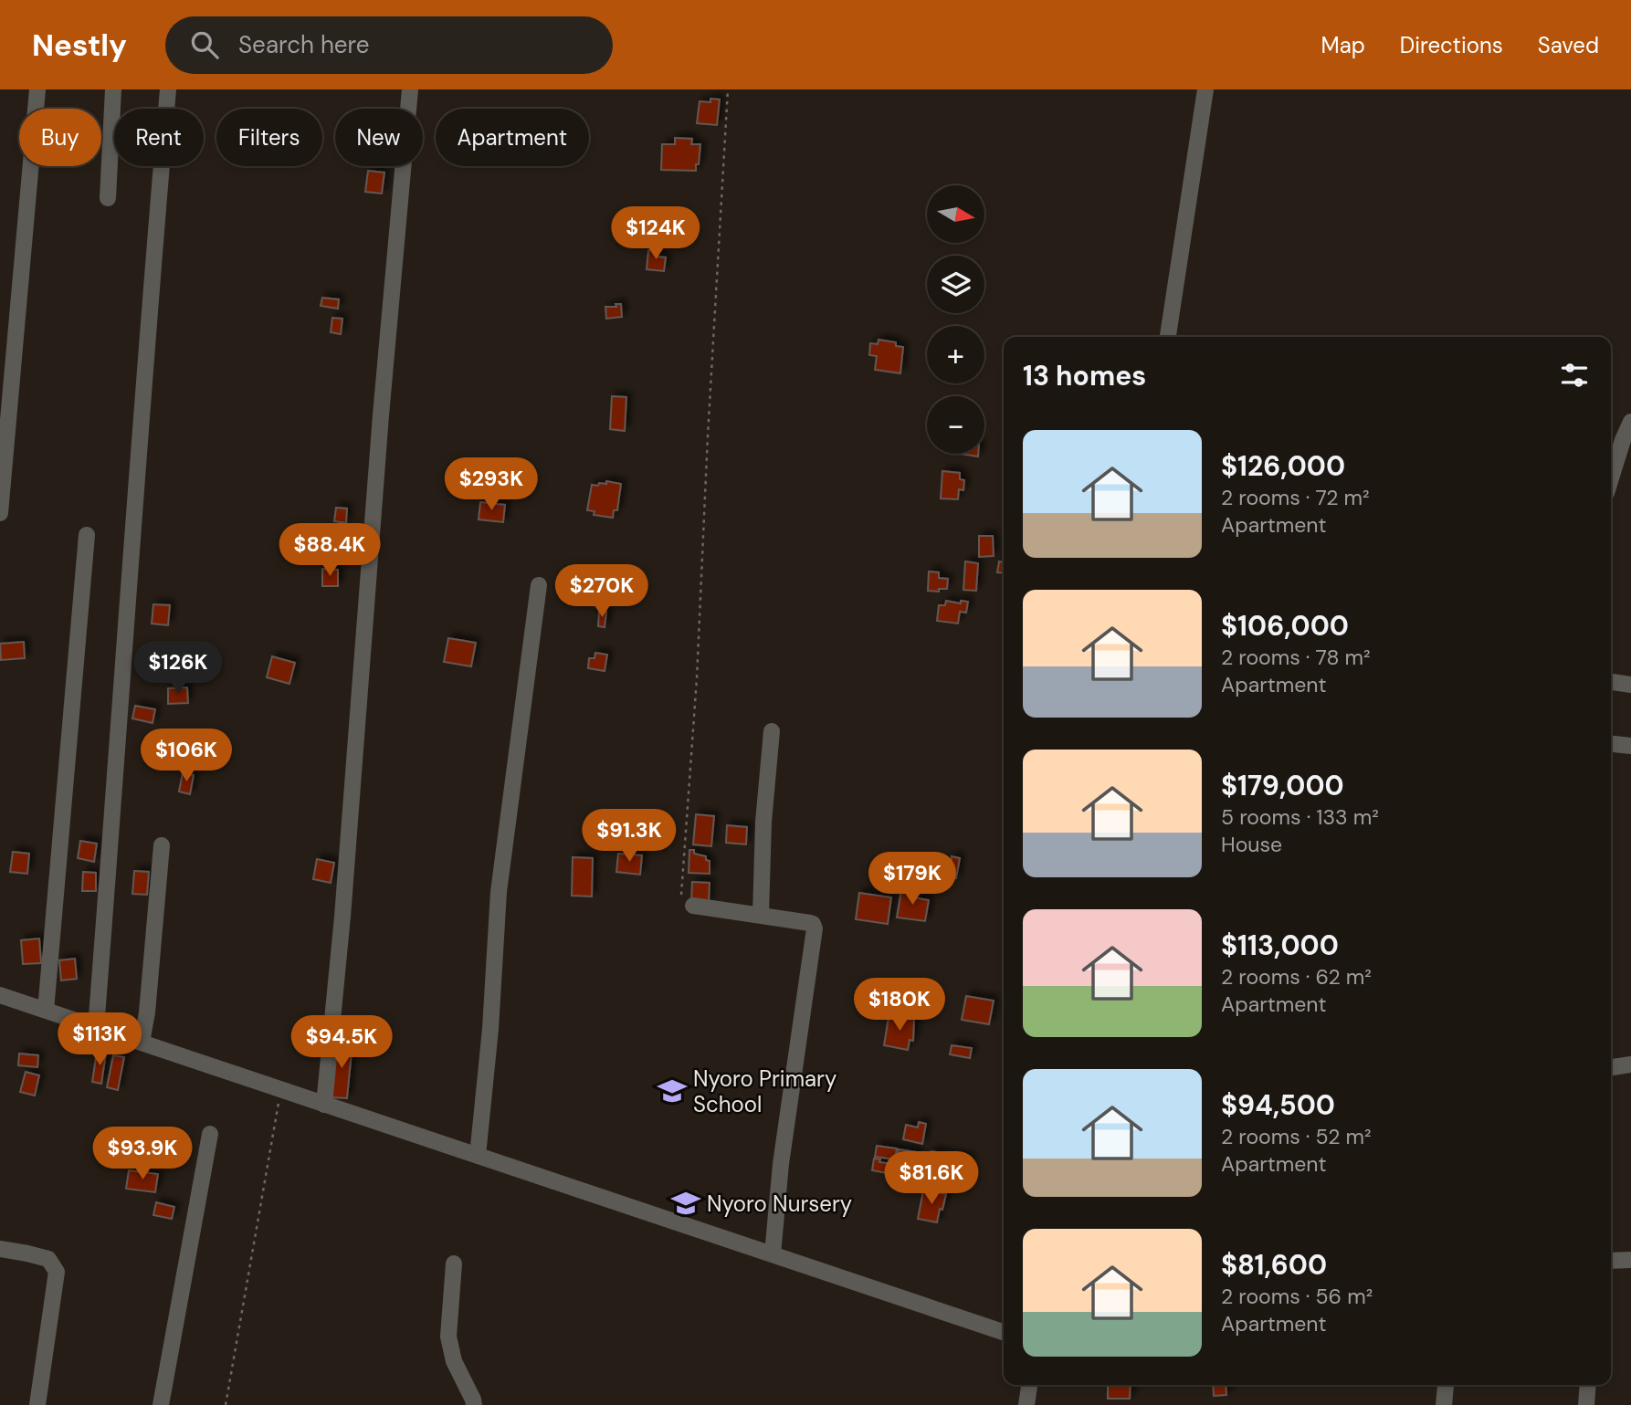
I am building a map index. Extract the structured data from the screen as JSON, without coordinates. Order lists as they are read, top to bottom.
{
  "places": {
    "school or university": ["Nyoro Primary School", "Nyoro Nursery"]
  },
  "north": "right",
  "page": {
    "header": "Nestly",
    "search": "Search here",
    "nav": ["Map", "Directions", "Saved"],
    "chip": [
      "Buy",
      "Rent",
      "Filters",
      "New",
      "Apartment"
    ],
    "map_buttons": ["+", "−"],
    "price": [
      "$124K",
      "$293K",
      "$88.4K",
      "$270K",
      "$126K",
      "$106K",
      "$91.3K",
      "$179K",
      "$180K",
      "$113K",
      "$94.5K",
      "$93.9K",
      "$81.6K"
    ],
    "heading": "13 homes",
    "list": [
      {
        "name": "$126,000",
        "note": "2 rooms · 72 m² · Apartment"
      },
      {
        "name": "$106,000",
        "note": "2 rooms · 78 m² · Apartment"
      },
      {
        "name": "$179,000",
        "note": "5 rooms · 133 m² · House"
      },
      {
        "name": "$113,000",
        "note": "2 rooms · 62 m² · Apartment"
      },
      {
        "name": "$94,500",
        "note": "2 rooms · 52 m² · Apartment"
      },
      {
        "name": "$81,600",
        "note": "2 rooms · 56 m² · Apartment"
      }
    ]
  }
}
